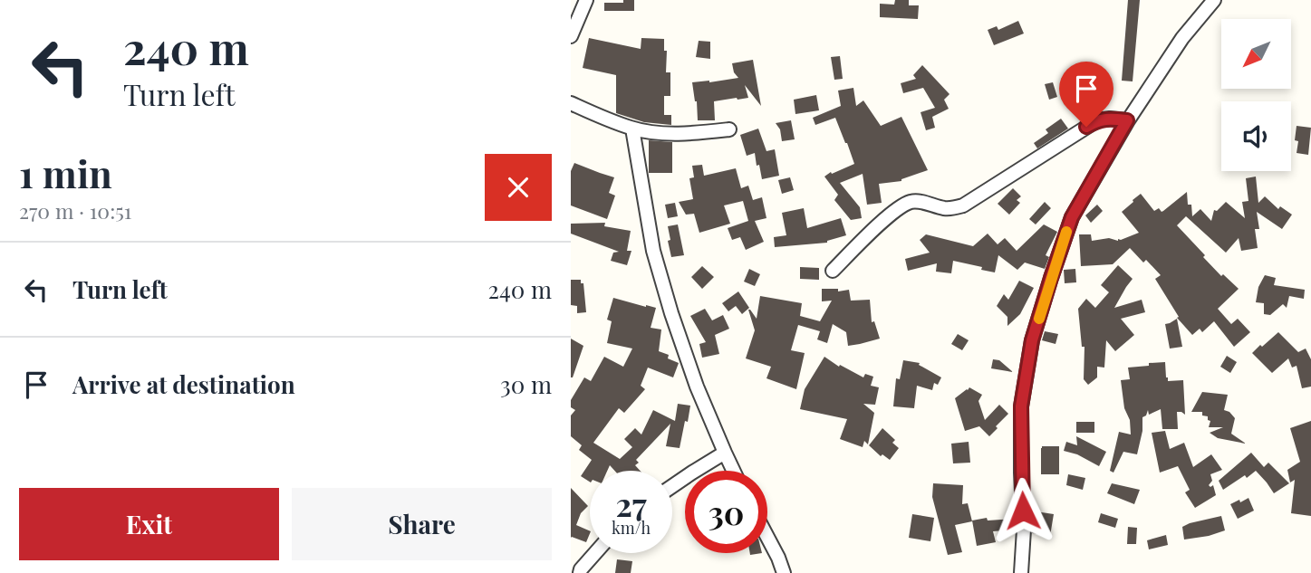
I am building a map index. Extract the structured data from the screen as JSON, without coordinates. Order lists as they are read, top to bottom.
{
  "north": "bottom left",
  "page": {
    "turn": ["240 m", "Turn left"],
    "heading": ["1 min", "270 m · 10:51"],
    "list": [
      {
        "name": "Turn left",
        "value": "240 m"
      },
      {
        "name": "Arrive at destination",
        "value": "30 m"
      }
    ],
    "speed": "27 km/h",
    "limit": "30",
    "buttons": ["Exit", "Share"]
  }
}
